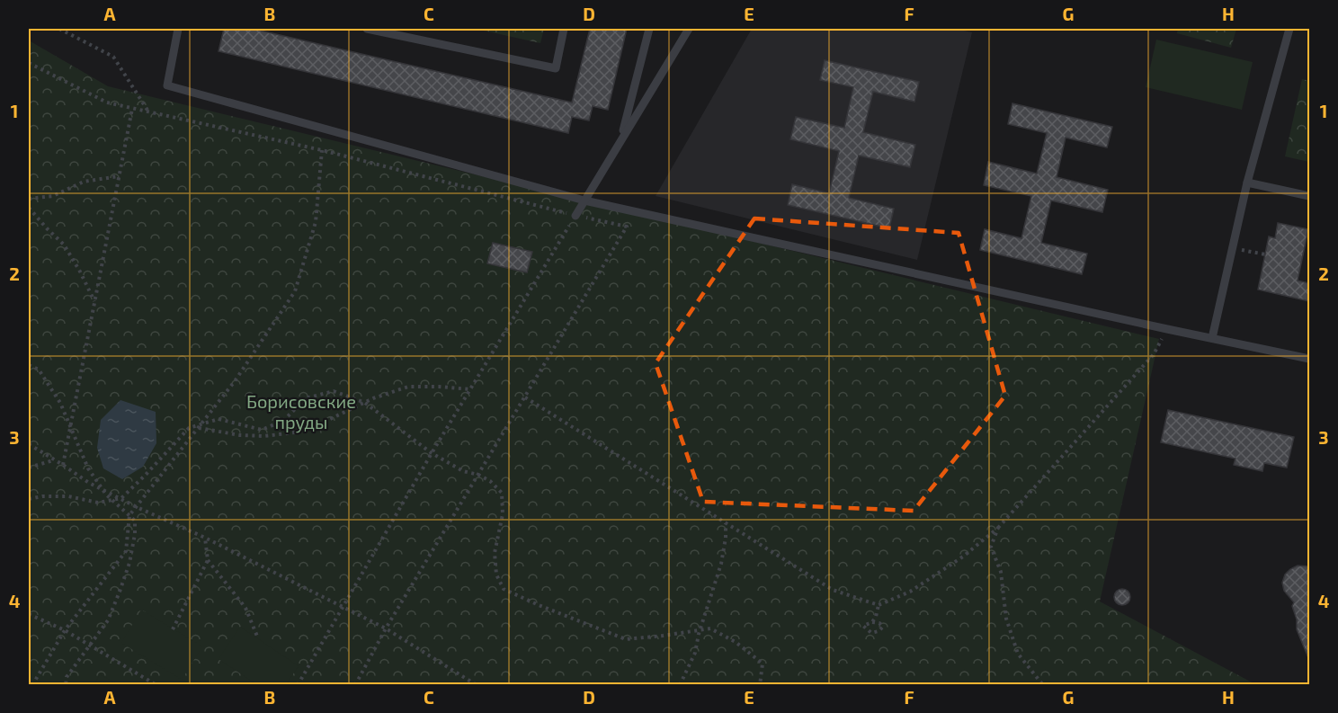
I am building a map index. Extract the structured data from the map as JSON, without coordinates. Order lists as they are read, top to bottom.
{
  "parks": ["Борисовские пруды"],
  "grid": {
    "columns": [
      "A",
      "B",
      "C",
      "D",
      "E",
      "F",
      "G",
      "H"
    ],
    "rows": [
      "1",
      "2",
      "3",
      "4"
    ]
  }
}
